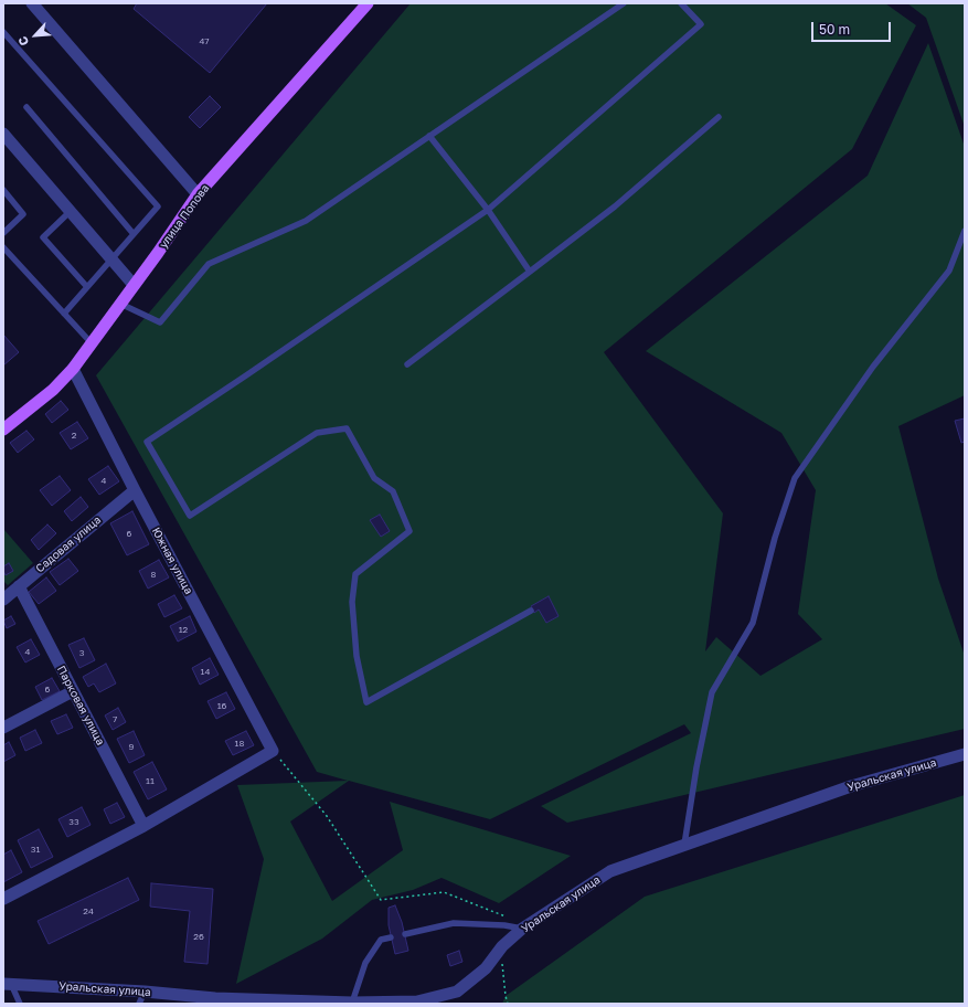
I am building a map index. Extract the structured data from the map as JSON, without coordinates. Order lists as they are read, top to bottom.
{
  "streets": {
    "main road": ["улица Попова"],
    "street": [
      "Садовая улица",
      "Южная улица",
      "Парковая улица",
      "Уральская улица"
    ]
  },
  "crossings": [
    ["улица Попова", "Южная улица"],
    ["Садовая улица", "Южная улица"],
    ["Садовая улица", "Парковая улица"]
  ],
  "house_numbers": [
    "47",
    "2",
    "4",
    "6",
    "8",
    "12",
    "4",
    "3",
    "14",
    "6",
    "16",
    "7",
    "18",
    "9",
    "11",
    "33",
    "31",
    "24",
    "26"
  ],
  "scale_bar": "50 m",
  "north": "bottom left"
}
